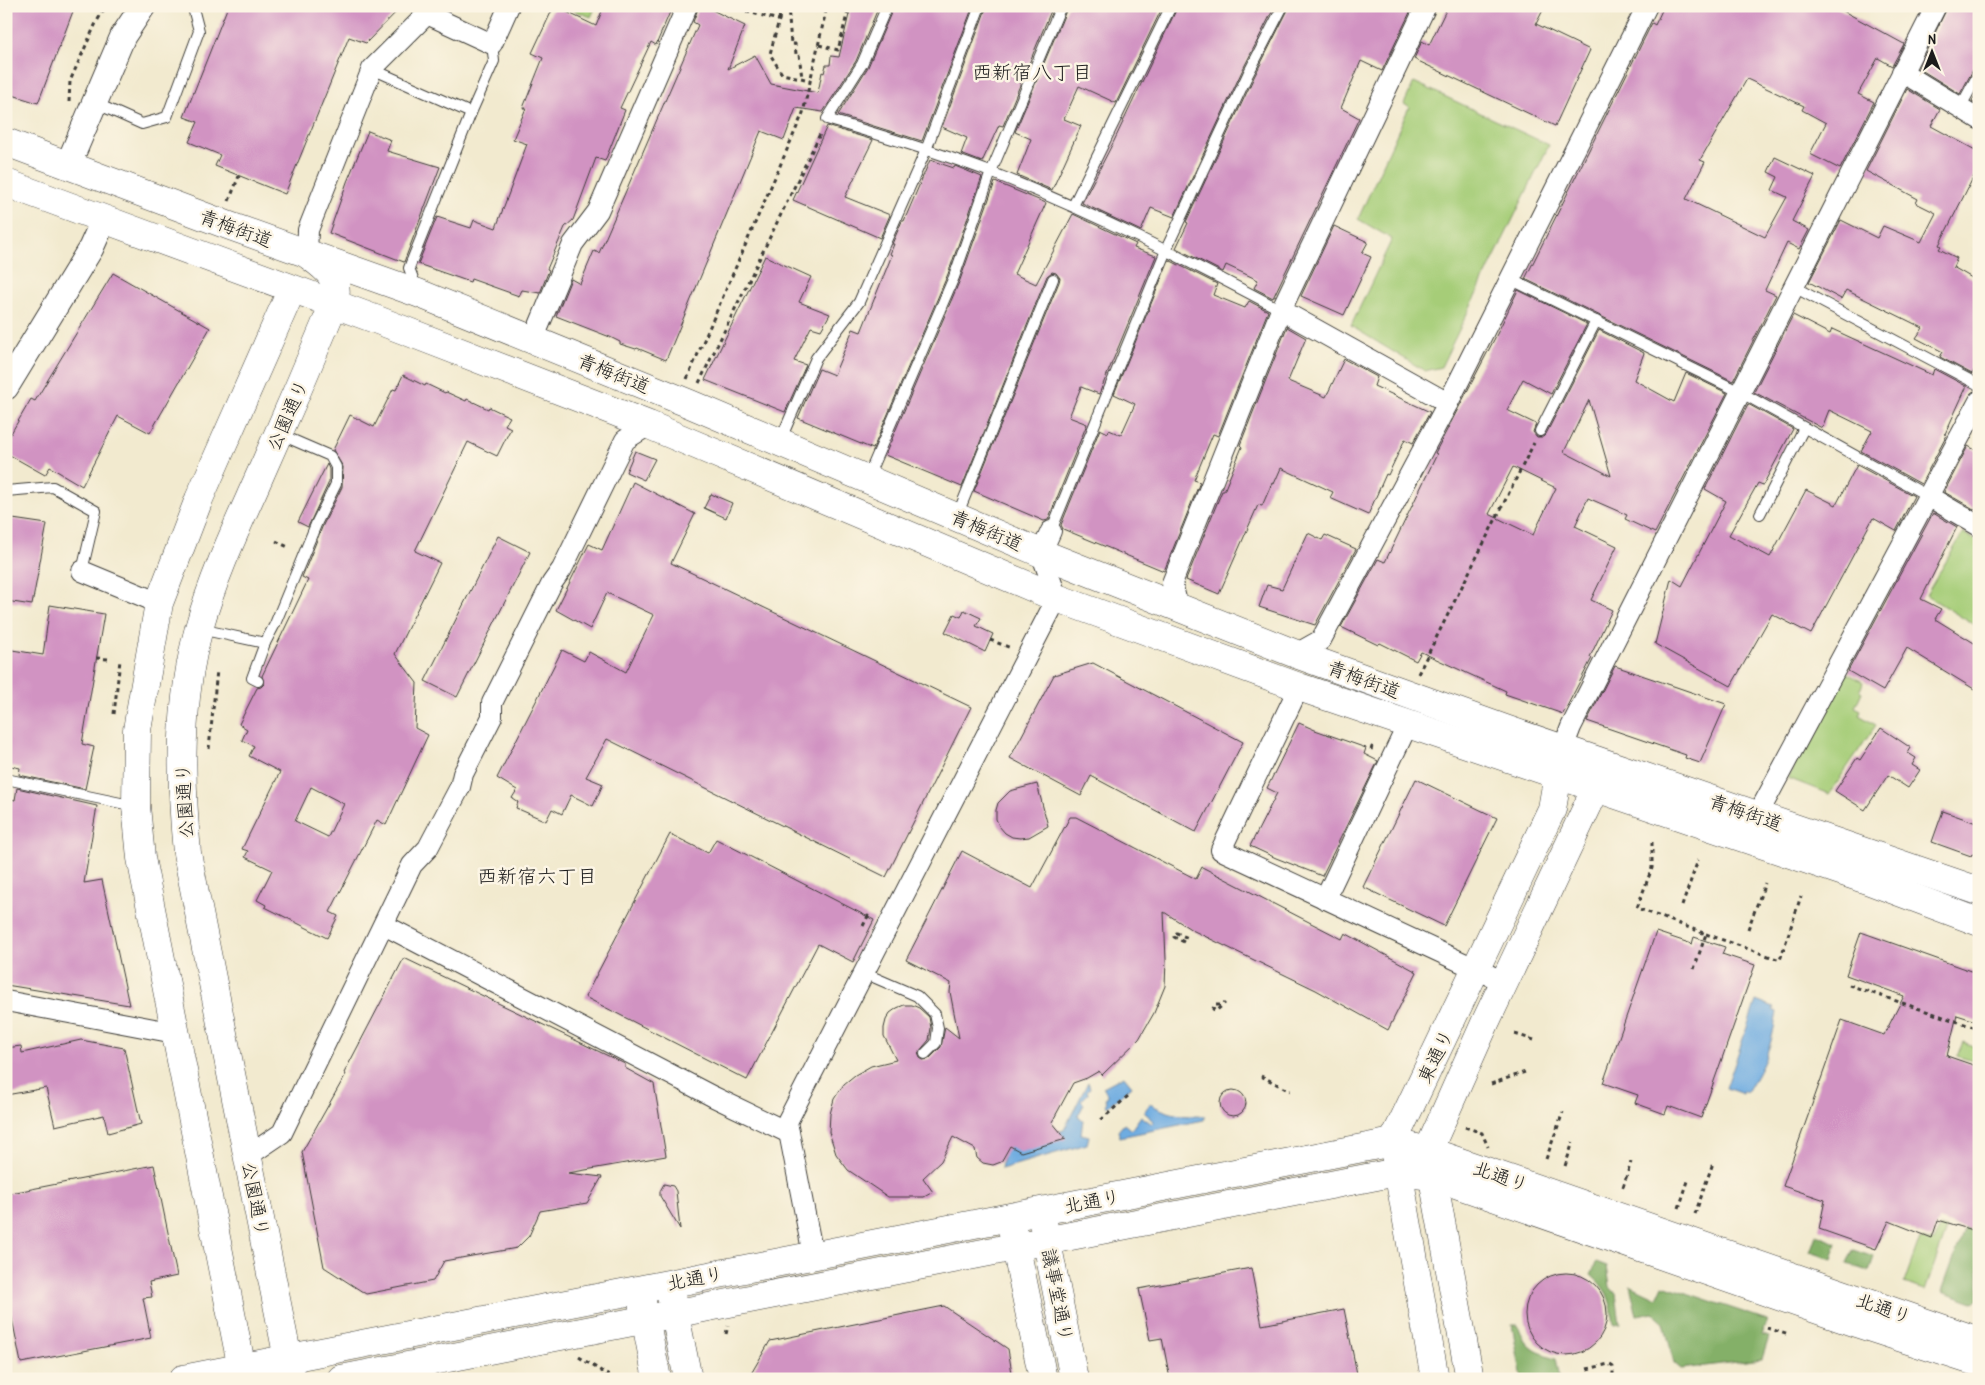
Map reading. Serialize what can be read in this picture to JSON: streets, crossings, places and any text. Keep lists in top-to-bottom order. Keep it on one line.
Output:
{"streets":{"main road":["青梅街道","公園通り","東通り","北通り","議事堂通り"]},"crossings":[["青梅街道","公園通り"],["青梅街道","東通り"],["公園通り","北通り"],["東通り","北通り"],["北通り","議事堂通り"]],"districts":["西新宿八丁目","西新宿六丁目"],"north":"top"}
